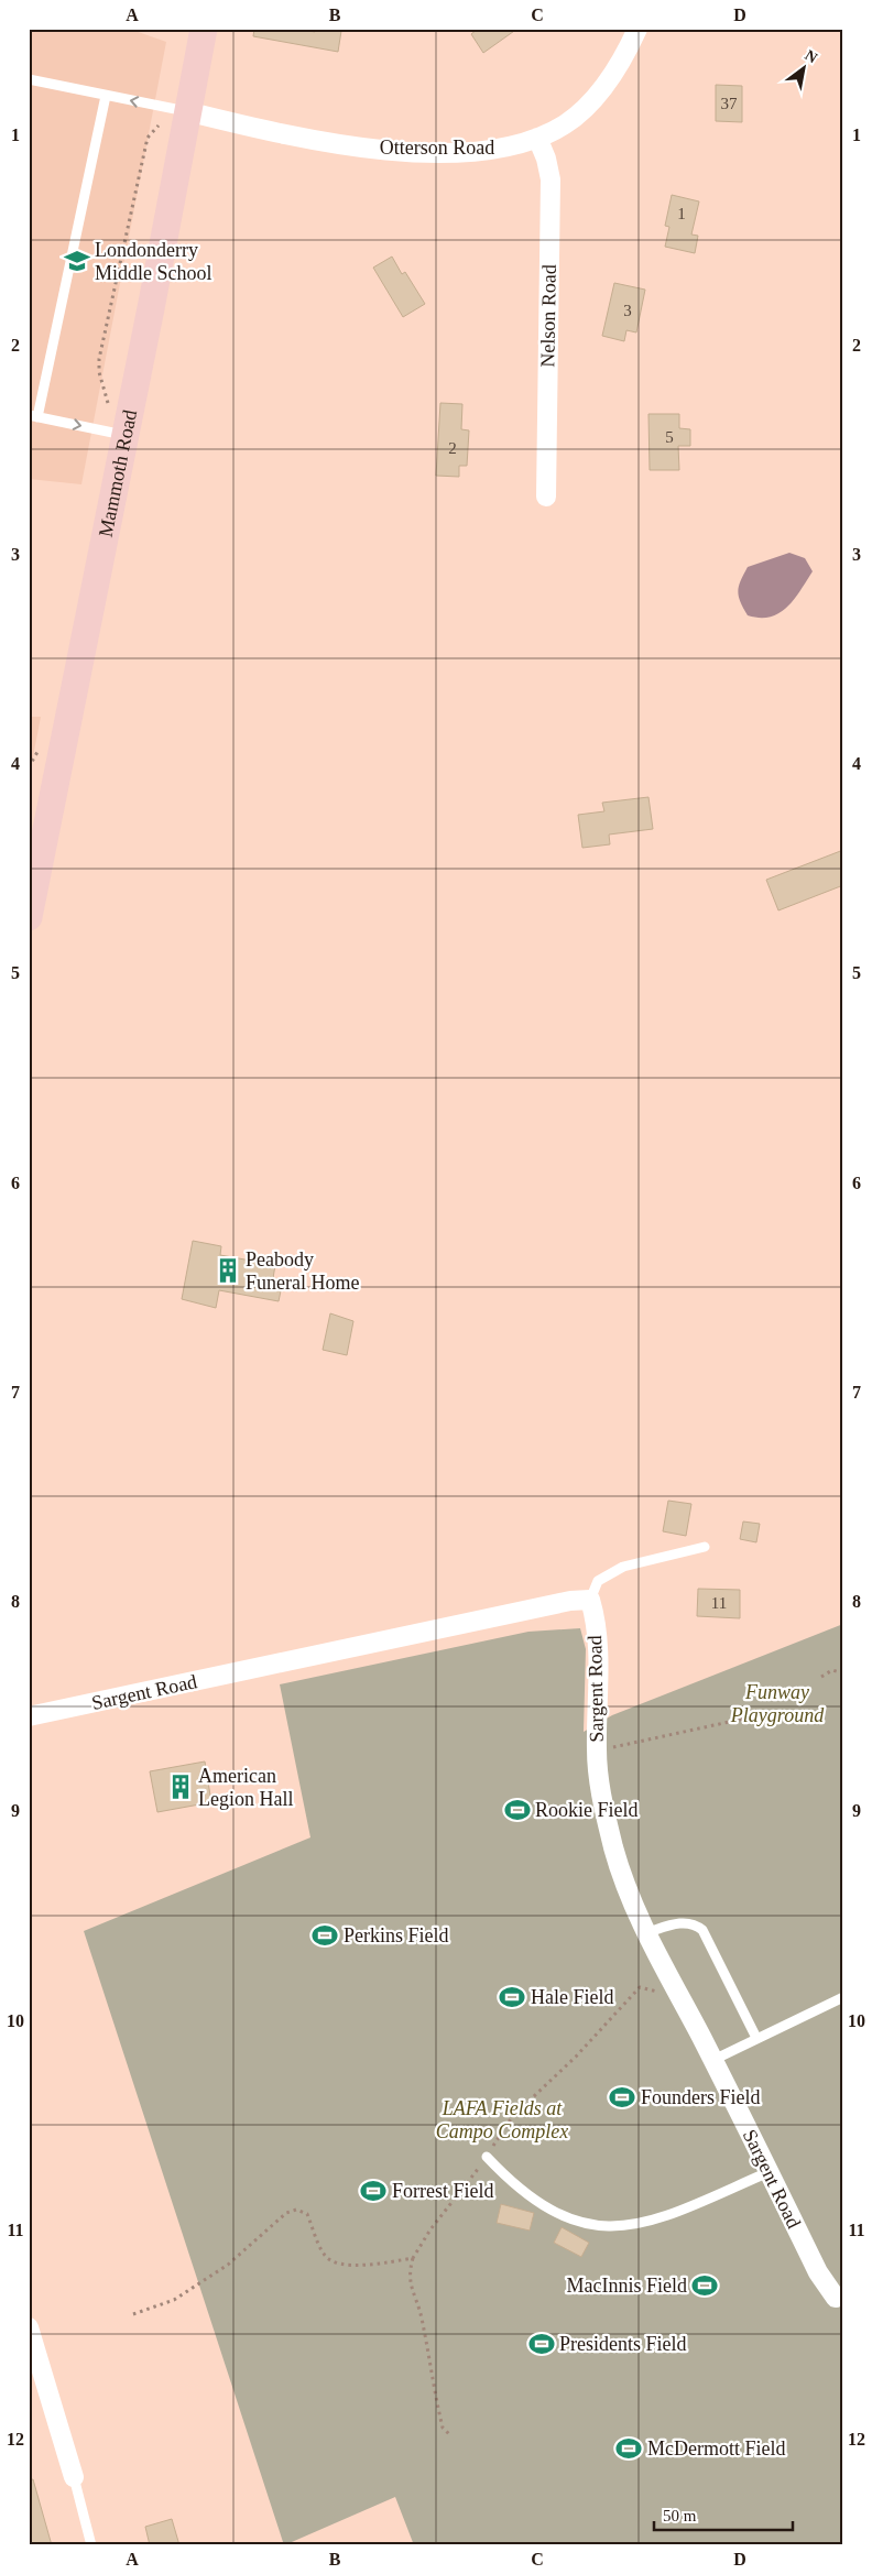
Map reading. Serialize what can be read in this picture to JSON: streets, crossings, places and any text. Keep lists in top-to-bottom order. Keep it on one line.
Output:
{"streets":{"main road":["Mammoth Road"],"street":["Otterson Road","Nelson Road","Sargent Road"]},"crossings":[["Otterson Road","Nelson Road"],["Otterson Road","Mammoth Road"]],"parks":["Funway Playground","LAFA Fields at Campo Complex"],"places":{"school or university":["Londonderry Middle School"],"building":["Peabody Funeral Home","American Legion Hall"],"sports":["Rookie Field","Perkins Field","Hale Field","Founders Field","Forrest Field","MacInnis Field","Presidents Field","McDermott Field"]},"house_numbers":["37","1","3","5","2","11"],"scale_bar":"50 m","north":"top right","grid":{"columns":["A","B","C","D"],"rows":["1","2","3","4","5","6","7","8","9","10","11","12"]}}
